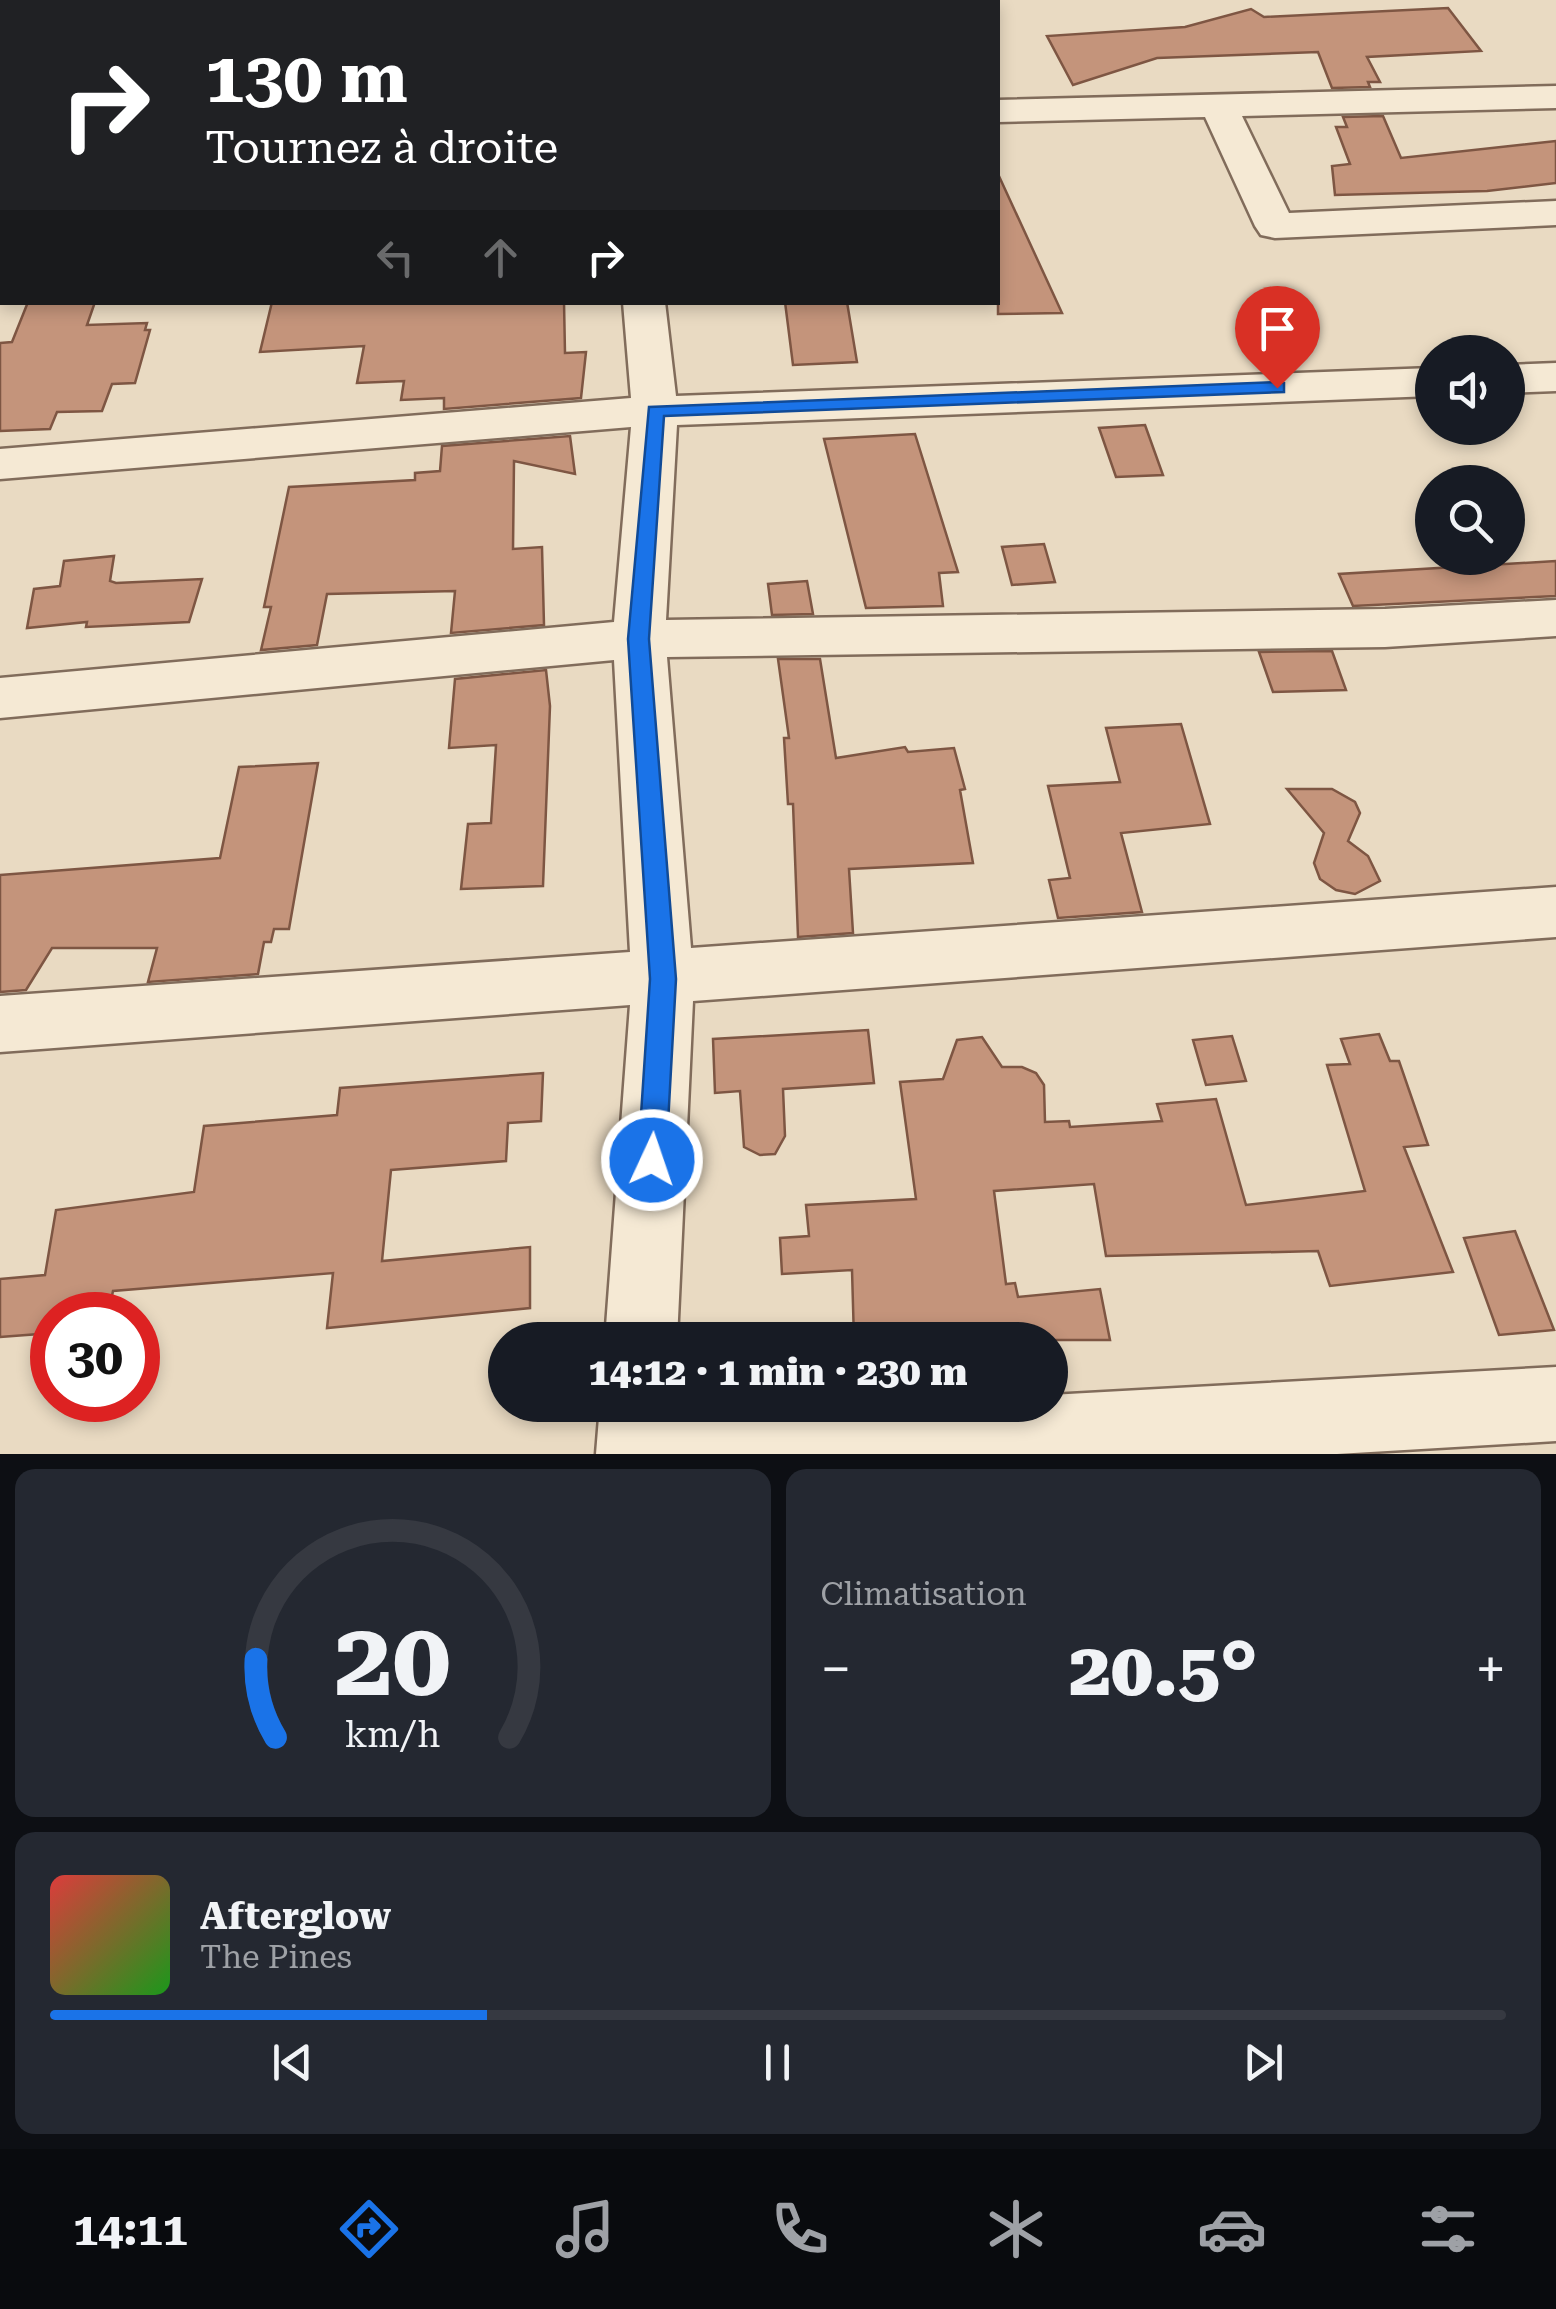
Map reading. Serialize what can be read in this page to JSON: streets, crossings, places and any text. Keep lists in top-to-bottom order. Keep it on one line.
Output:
{"page":{"turn":["130 m","Tournez à droite"],"limit":"30","trip":"14:12 · 1 min · 230 m","tile":"Climatisation","heat":["−","20.5°","+"],"song":["Afterglow","The Pines"],"tabs":"14:11","gauge":["20","km/h"]}}
